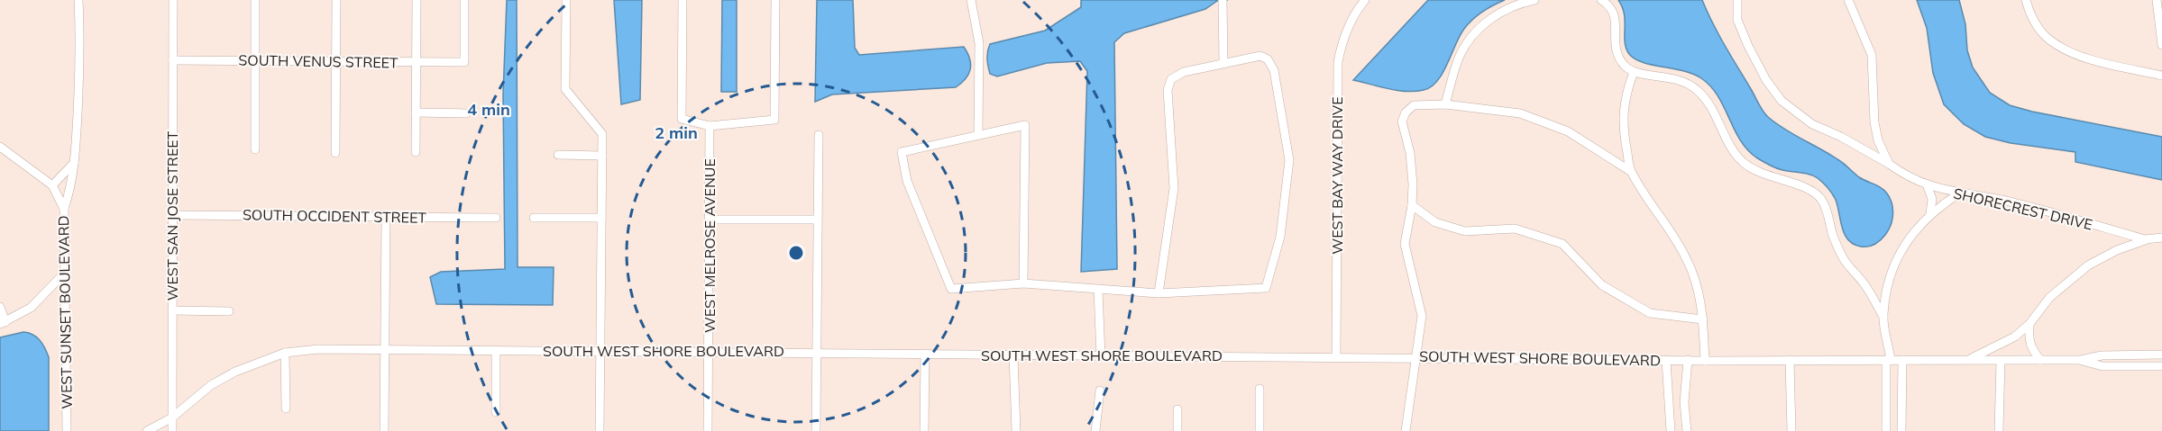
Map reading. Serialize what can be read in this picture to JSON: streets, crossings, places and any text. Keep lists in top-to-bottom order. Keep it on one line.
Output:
{"streets":{"street":["SOUTH VENUS STREET","WEST BAY WAY DRIVE","SHORECREST DRIVE","WEST SAN JOSE STREET","SOUTH OCCIDENT STREET","WEST MELROSE AVENUE","WEST SUNSET BOULEVARD","SOUTH WEST SHORE BOULEVARD"]},"crossings":[["SOUTH VENUS STREET","WEST SAN JOSE STREET"],["WEST BAY WAY DRIVE","SOUTH WEST SHORE BOULEVARD"],["WEST SAN JOSE STREET","SOUTH OCCIDENT STREET"],["WEST SAN JOSE STREET","SOUTH WEST SHORE BOULEVARD"],["WEST MELROSE AVENUE","SOUTH WEST SHORE BOULEVARD"]],"rings":["4 min","2 min"]}
